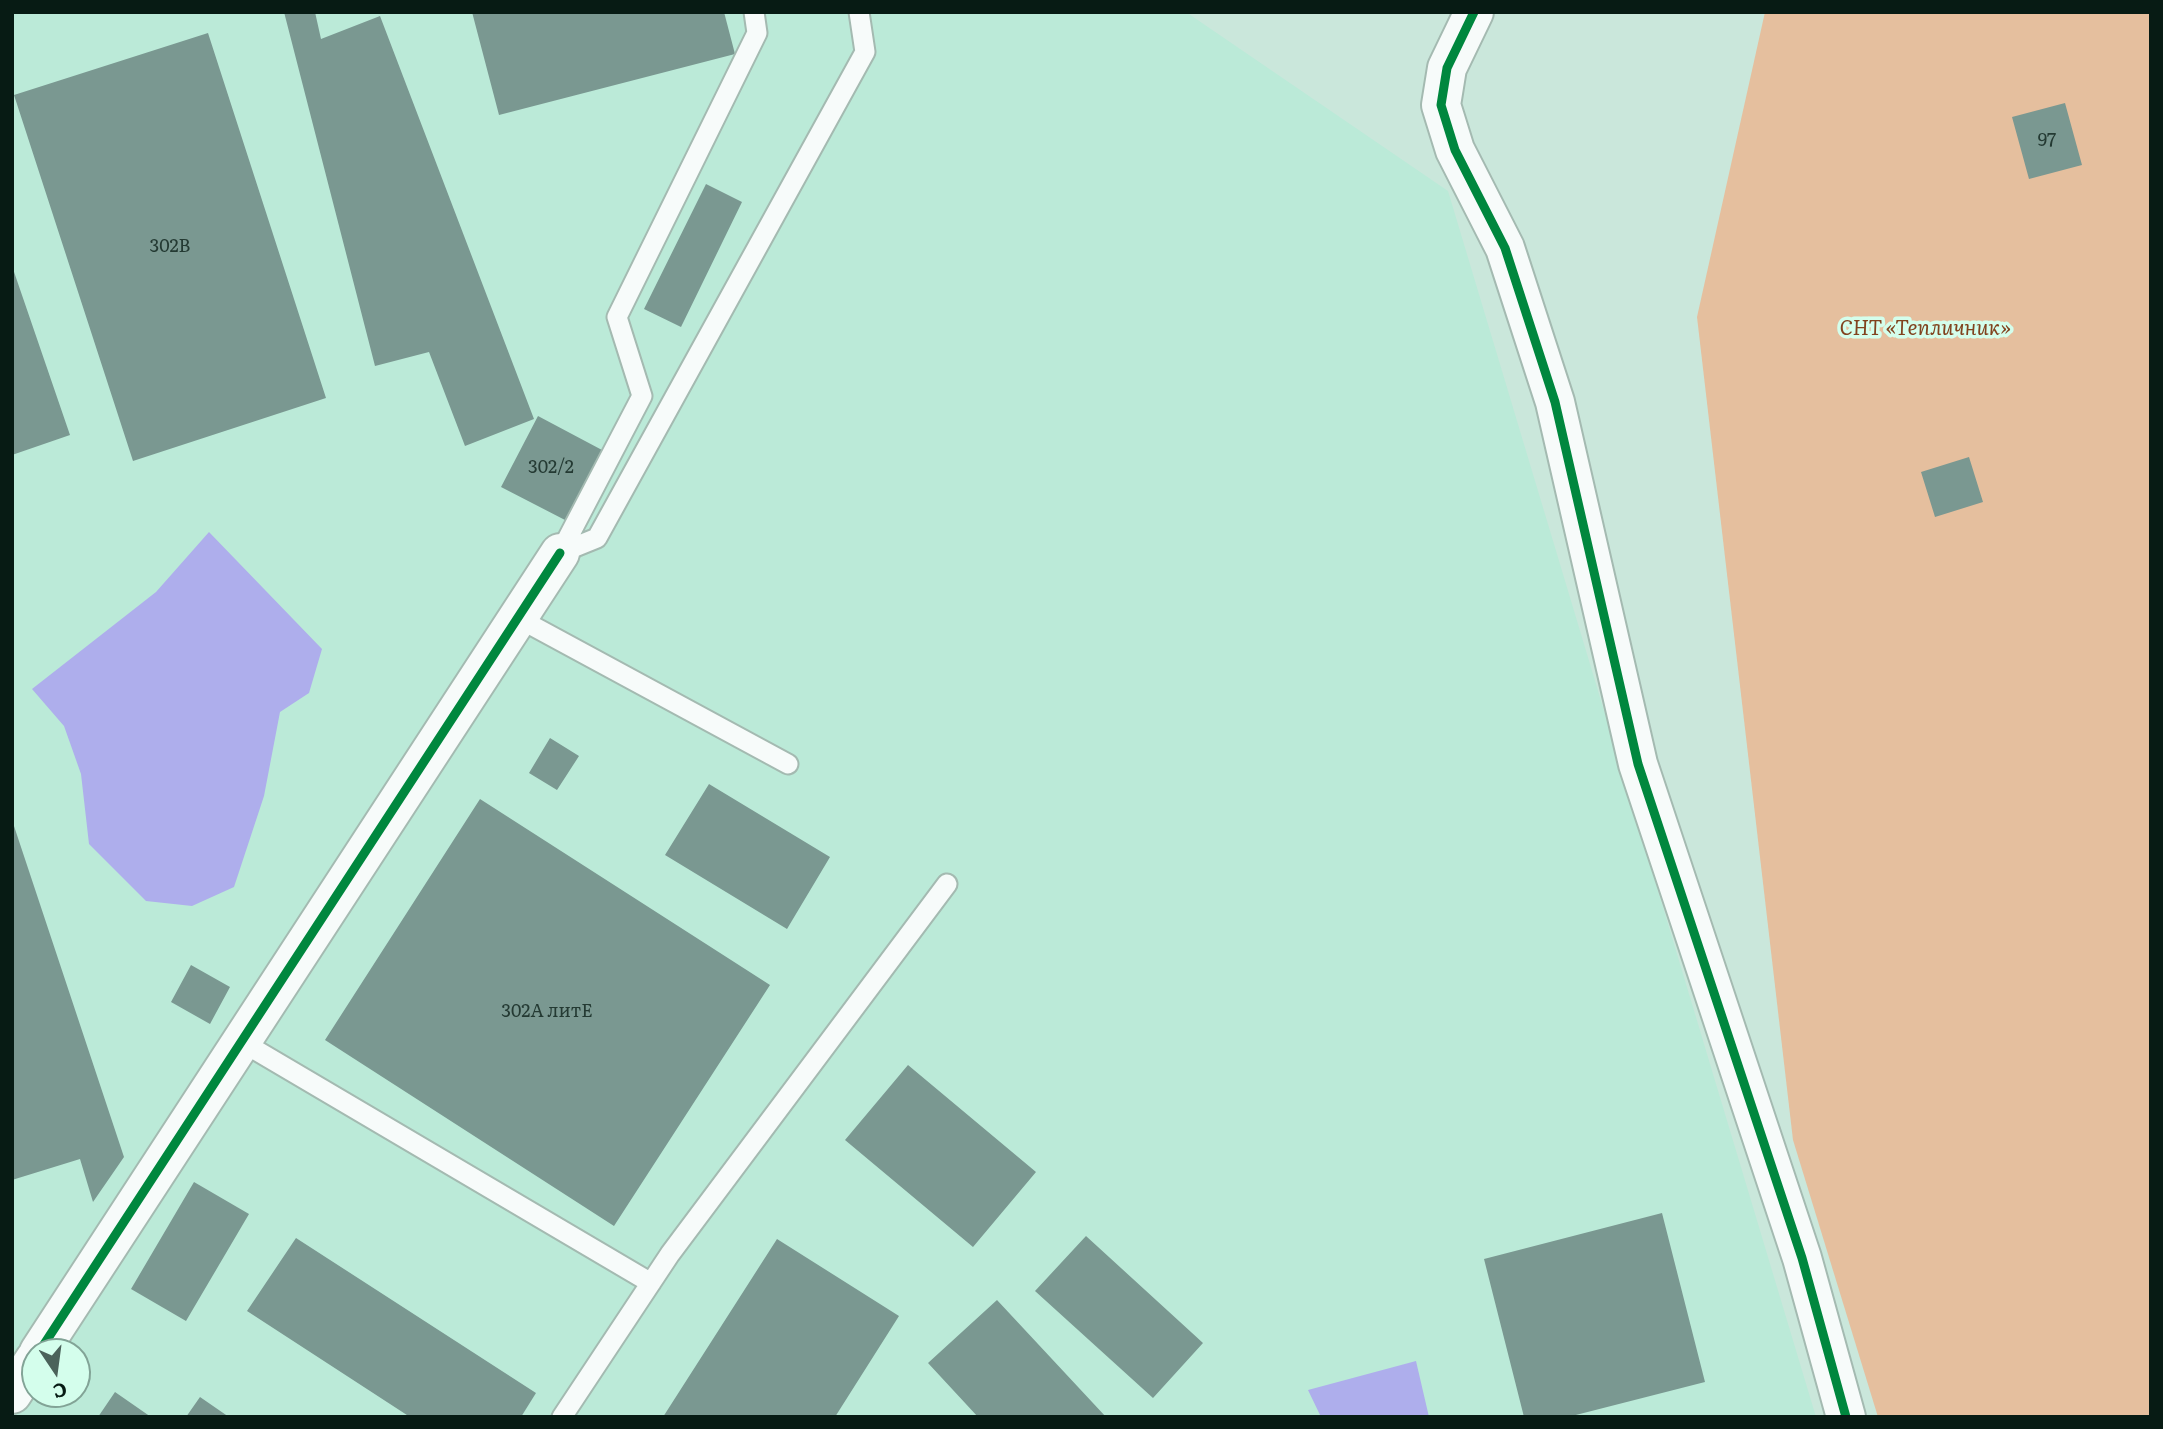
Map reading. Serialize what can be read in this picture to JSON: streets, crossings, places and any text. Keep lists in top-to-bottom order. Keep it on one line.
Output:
{"parks":["СНТ «Тепличник»"],"house_numbers":["97","302В","302/2","302А литЕ"],"north":"bottom"}
